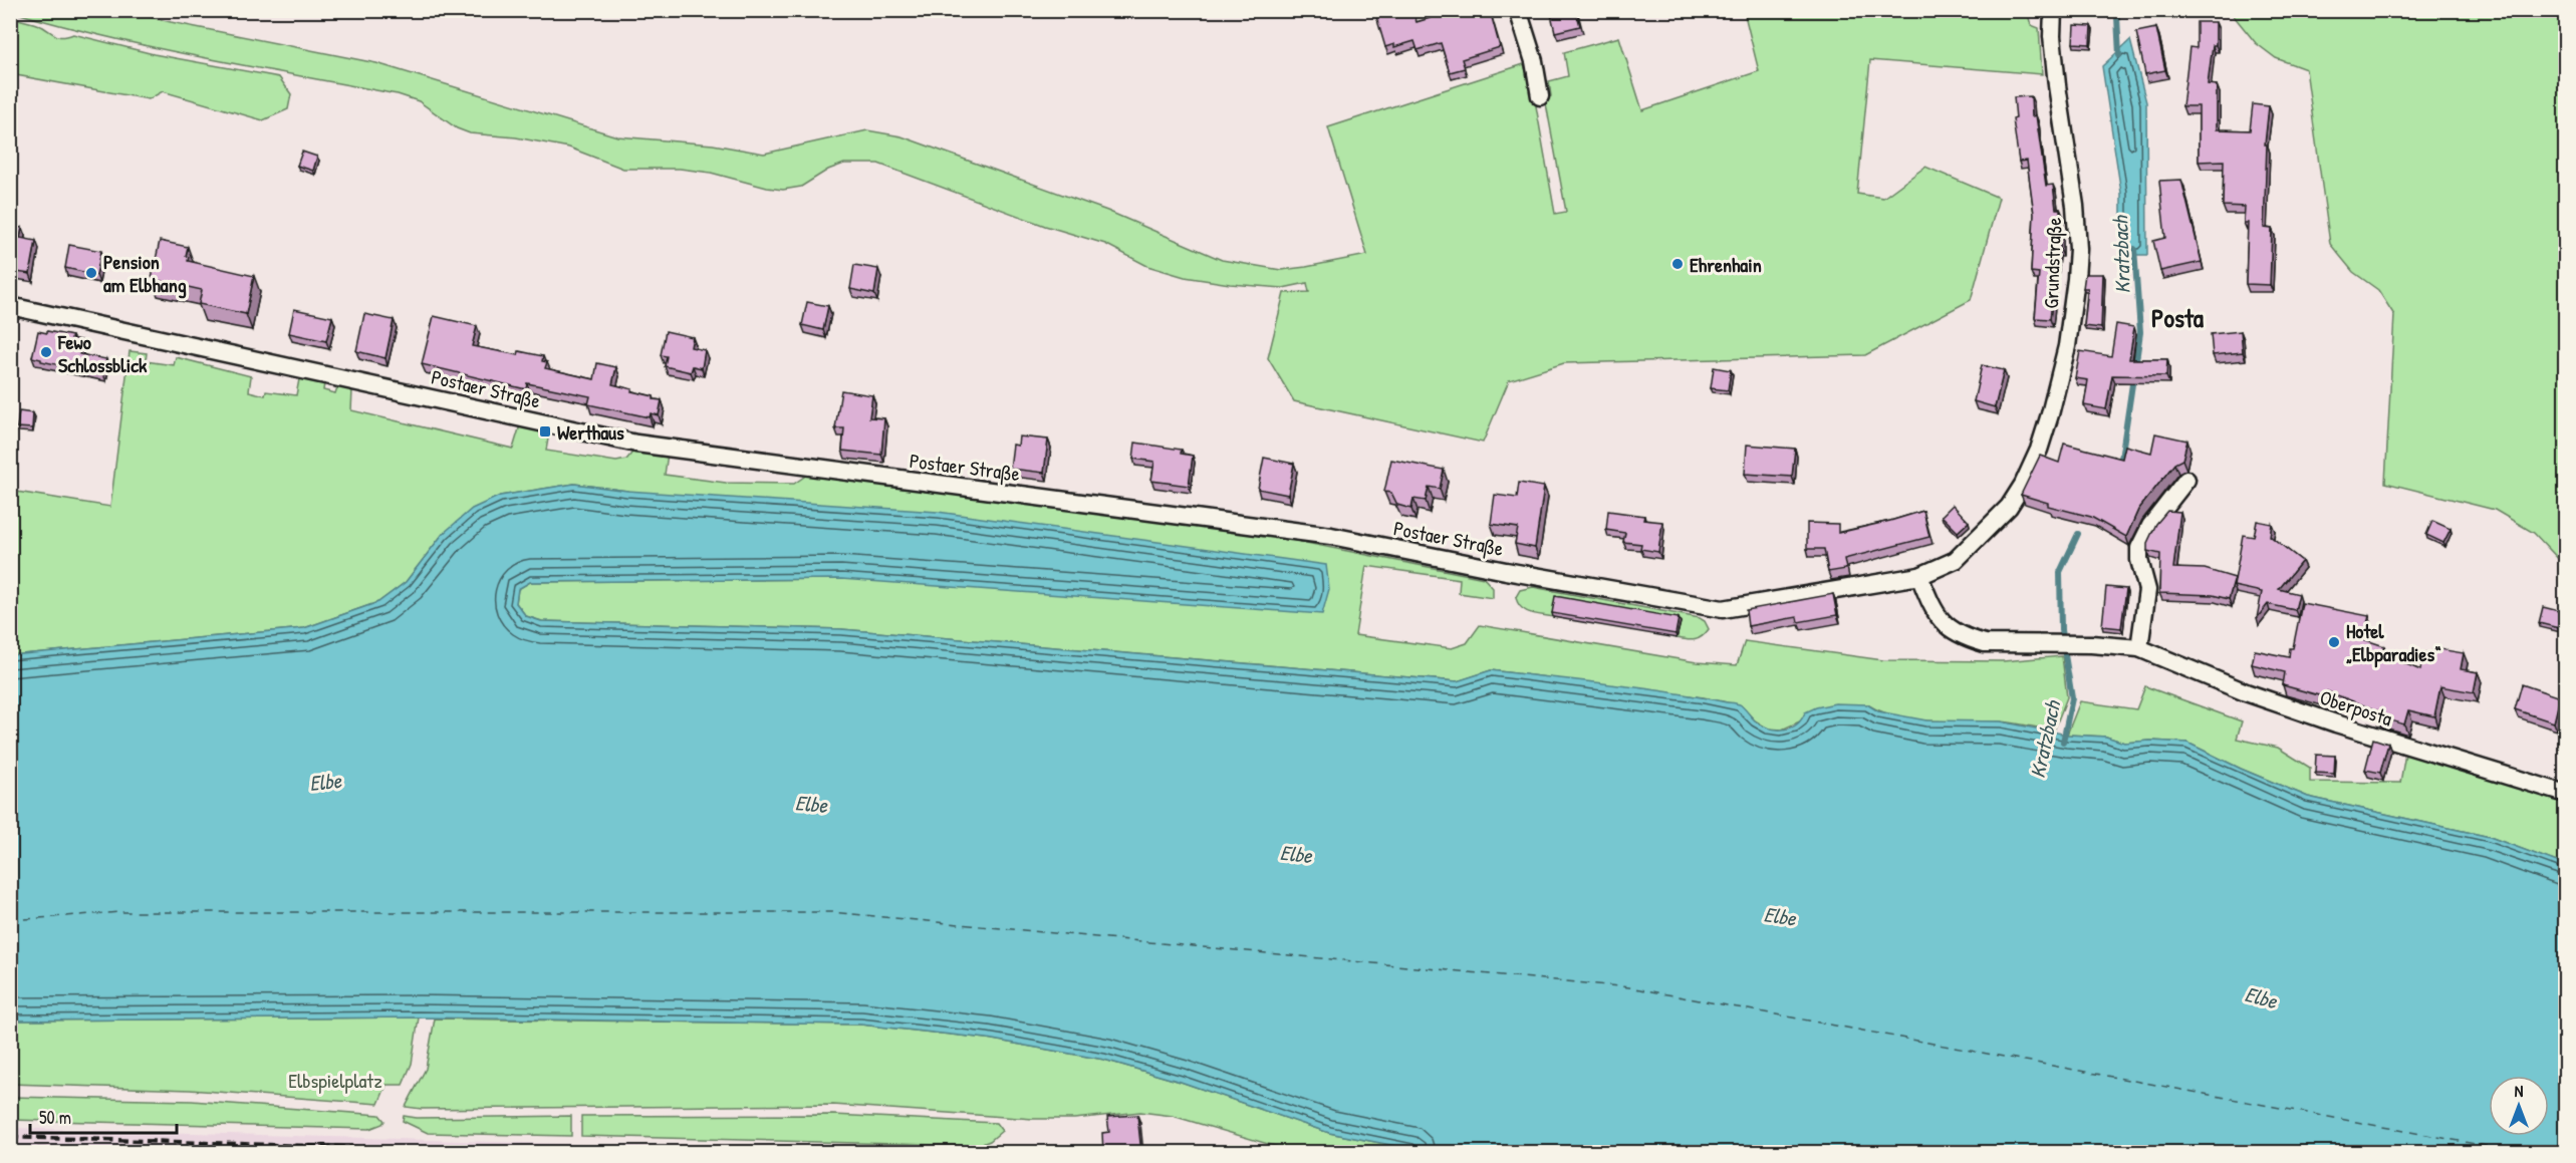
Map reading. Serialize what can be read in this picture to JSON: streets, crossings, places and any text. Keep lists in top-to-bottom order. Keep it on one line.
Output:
{"streets":{"street":["Grundstraße","Postaer Straße","Oberposta"]},"crossings":[["Grundstraße","Postaer Straße"],["Postaer Straße","Oberposta"]],"districts":["Posta"],"water":["Kratzbach","Elbe"],"parks":["Elbspielplatz"],"places":{"other":["Ehrenhain","Pension am Elbhang","Fewo Schlossblick","Hotel „Elbparadies“"],"transit":["Werthaus"]},"scale_bar":"50 m","north":"top"}
